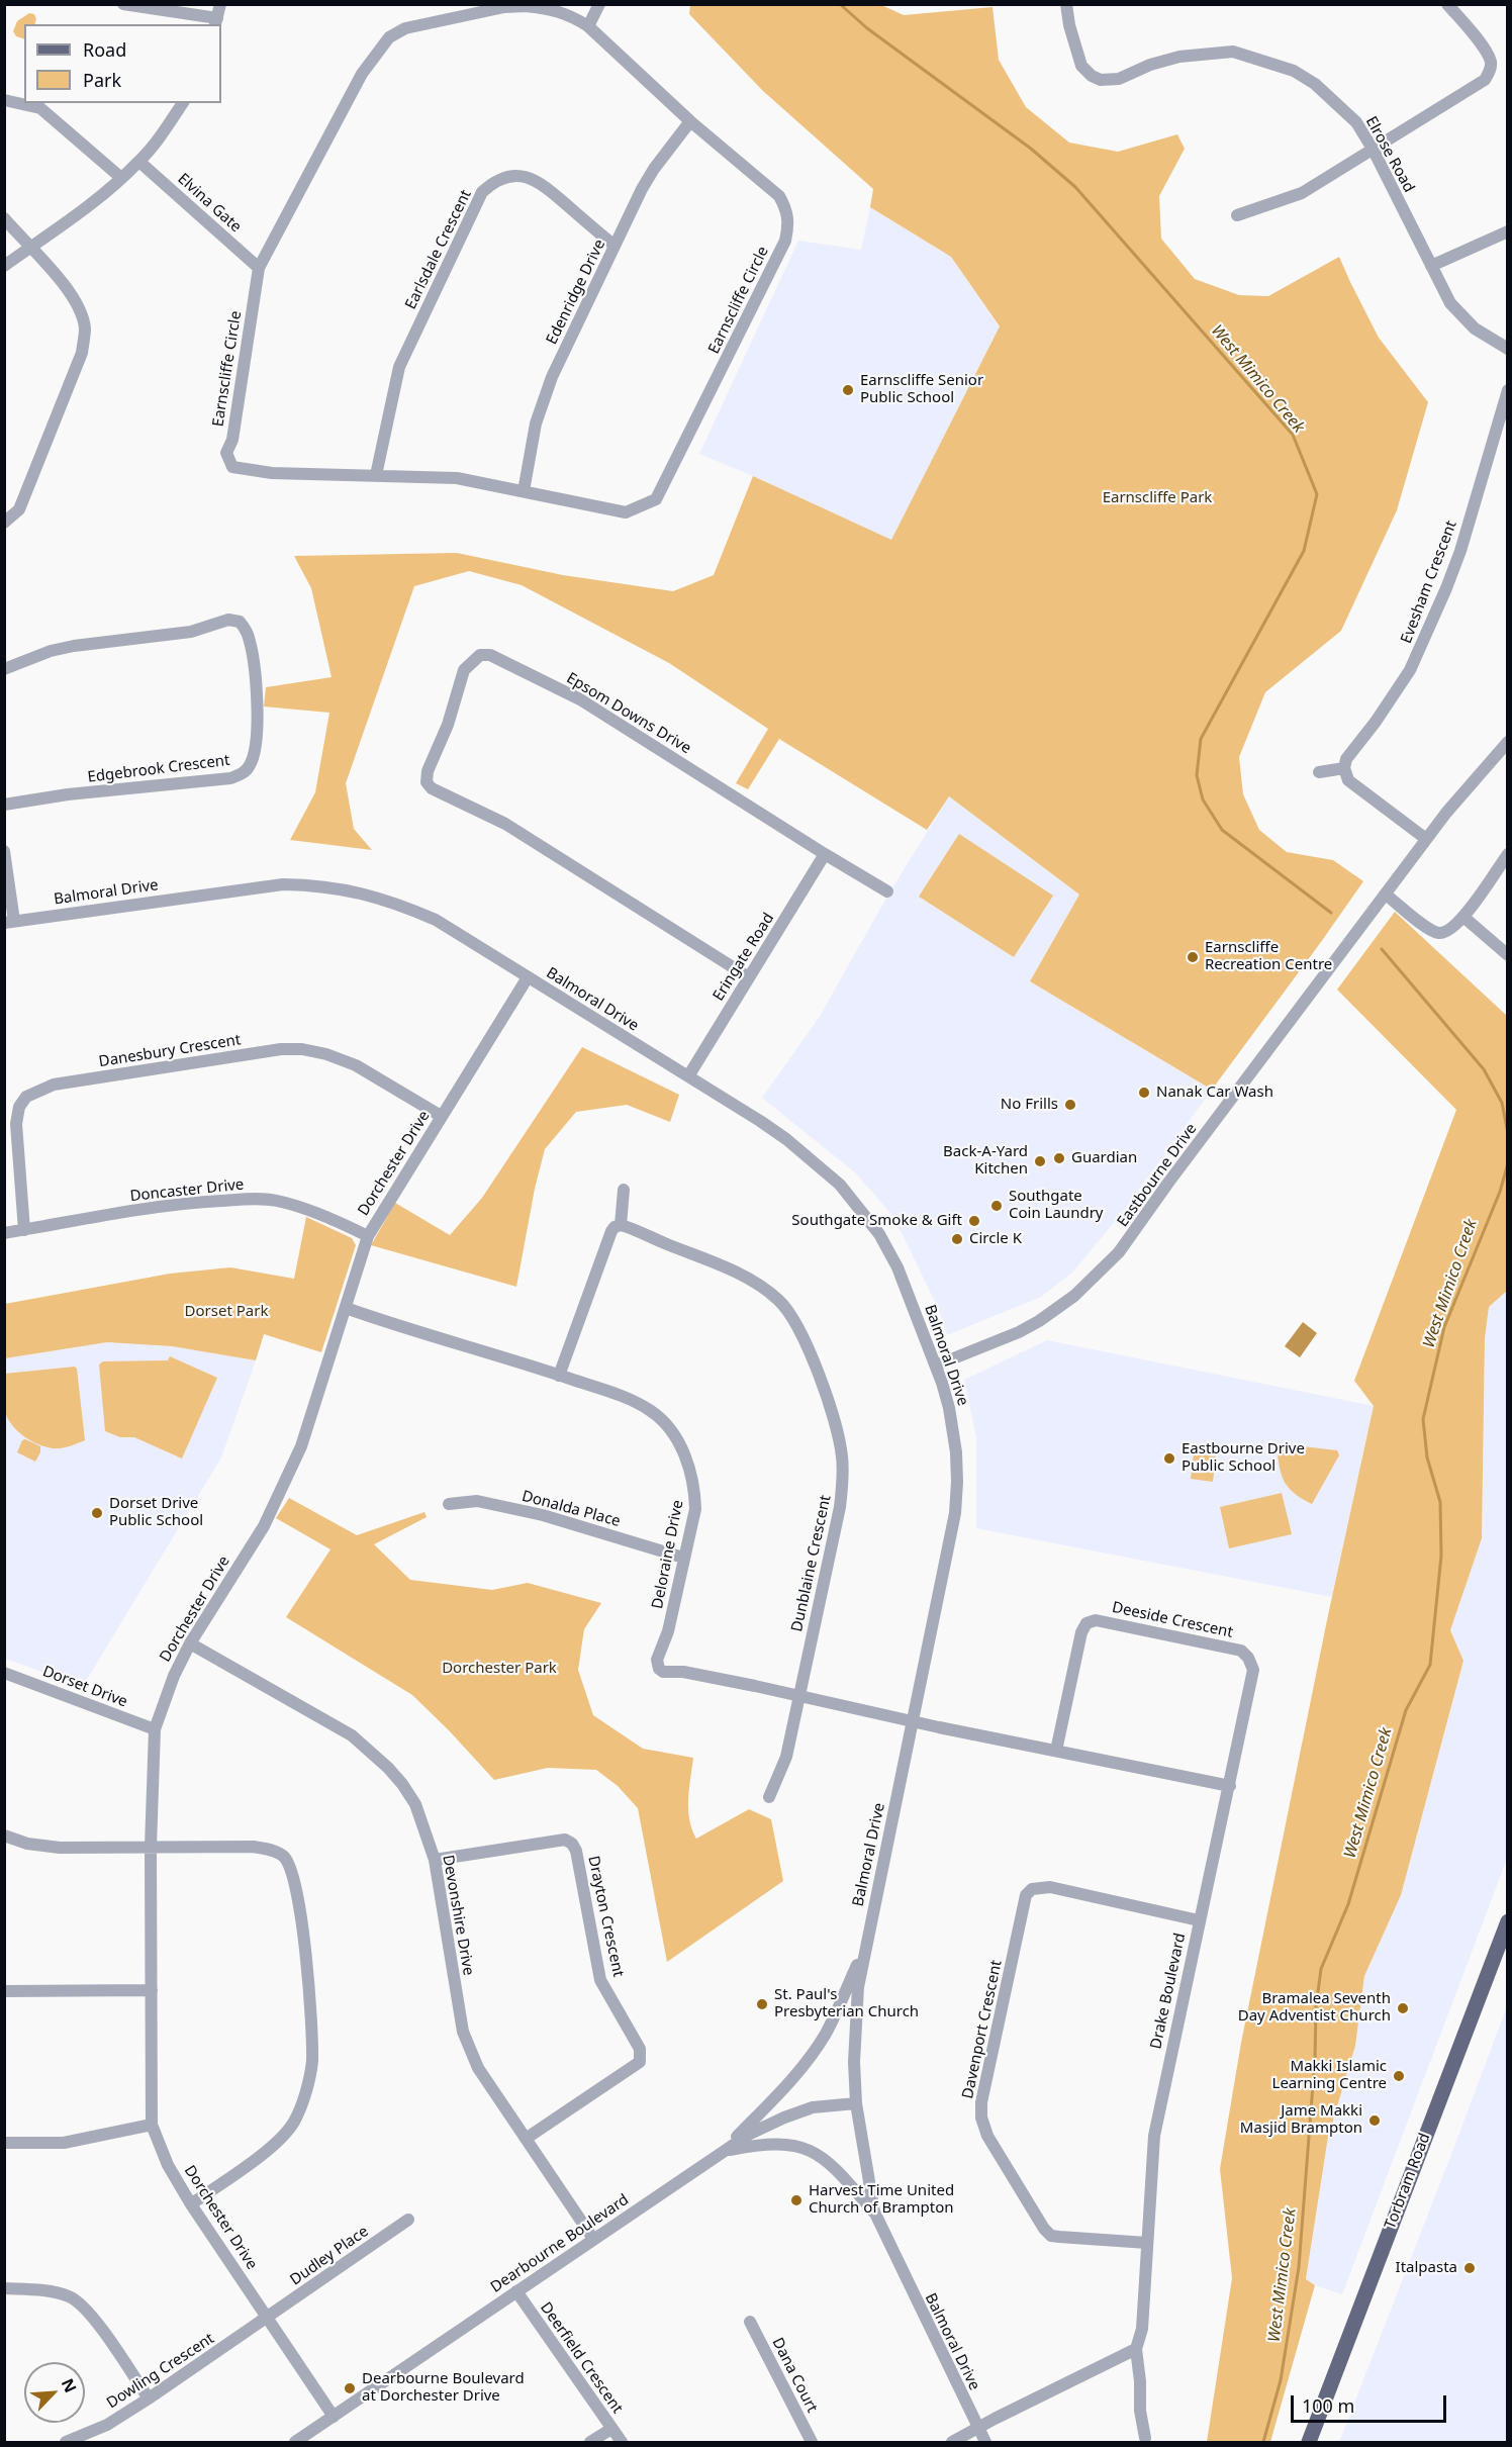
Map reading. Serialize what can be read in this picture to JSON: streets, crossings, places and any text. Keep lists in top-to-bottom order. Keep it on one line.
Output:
{"streets":{"main road":["Torbram Road"],"street":["Elrose Road","Elvina Gate","Earlsdale Crescent","Edenridge Drive","Earnscliffe Circle","Evesham Crescent","Epsom Downs Drive","Edgebrook Crescent","Balmoral Drive","Eringate Road","Danesbury Crescent","Dorchester Drive","Eastbourne Drive","Doncaster Drive","Donalda Place","Deloraine Drive","Dunblaine Crescent","Deeside Crescent","Dorset Drive","Devonshire Drive","Drayton Crescent","Drake Boulevard","Davenport Crescent","Dearbourne Boulevard","Dudley Place","Deerfield Crescent","Dowling Crescent","Dana Court"]},"crossings":[["Elvina Gate","Earnscliffe Circle"],["Earlsdale Crescent","Edenridge Drive"],["Earlsdale Crescent","Earnscliffe Circle"],["Edenridge Drive","Earnscliffe Circle"],["Epsom Downs Drive","Eringate Road"],["Balmoral Drive","Eringate Road"],["Balmoral Drive","Dorchester Drive"],["Balmoral Drive","Eastbourne Drive"],["Balmoral Drive","Deloraine Drive"],["Balmoral Drive","Dearbourne Boulevard"],["Danesbury Crescent","Dorchester Drive"],["Danesbury Crescent","Doncaster Drive"],["Dorchester Drive","Doncaster Drive"],["Dorchester Drive","Deloraine Drive"],["Dorchester Drive","Dorset Drive"],["Dorchester Drive","Devonshire Drive"],["Dorchester Drive","Dearbourne Boulevard"],["Dorchester Drive","Dudley Place"],["Dorchester Drive","Dowling Crescent"],["Donalda Place","Deloraine Drive"],["Deloraine Drive","Dunblaine Crescent"],["Deeside Crescent","Drake Boulevard"],["Devonshire Drive","Drayton Crescent"],["Devonshire Drive","Dearbourne Boulevard"],["Drake Boulevard","Davenport Crescent"],["Dearbourne Boulevard","Deerfield Crescent"],["Dudley Place","Dowling Crescent"]],"water":["West Mimico Creek"],"parks":["Earnscliffe Park","Dorset Park","Dorchester Park"],"places":["Earnscliffe Senior Public School","Earnscliffe Recreation Centre","Nanak Car Wash","No Frills","Guardian","Back-A-Yard Kitchen","Southgate Coin Laundry","Southgate Smoke & Gift","Circle K","Eastbourne Drive Public School","Dorset Drive Public School","St. Paul's Presbyterian Church","Bramalea Seventh Day Adventist Church","Makki Islamic Learning Centre","Jame Makki Masjid Brampton","Harvest Time United Church of Brampton","Italpasta","Dearbourne Boulevard at Dorchester Drive"],"legend":["Road","Park"],"scale_bar":"100 m","north":"top right"}
